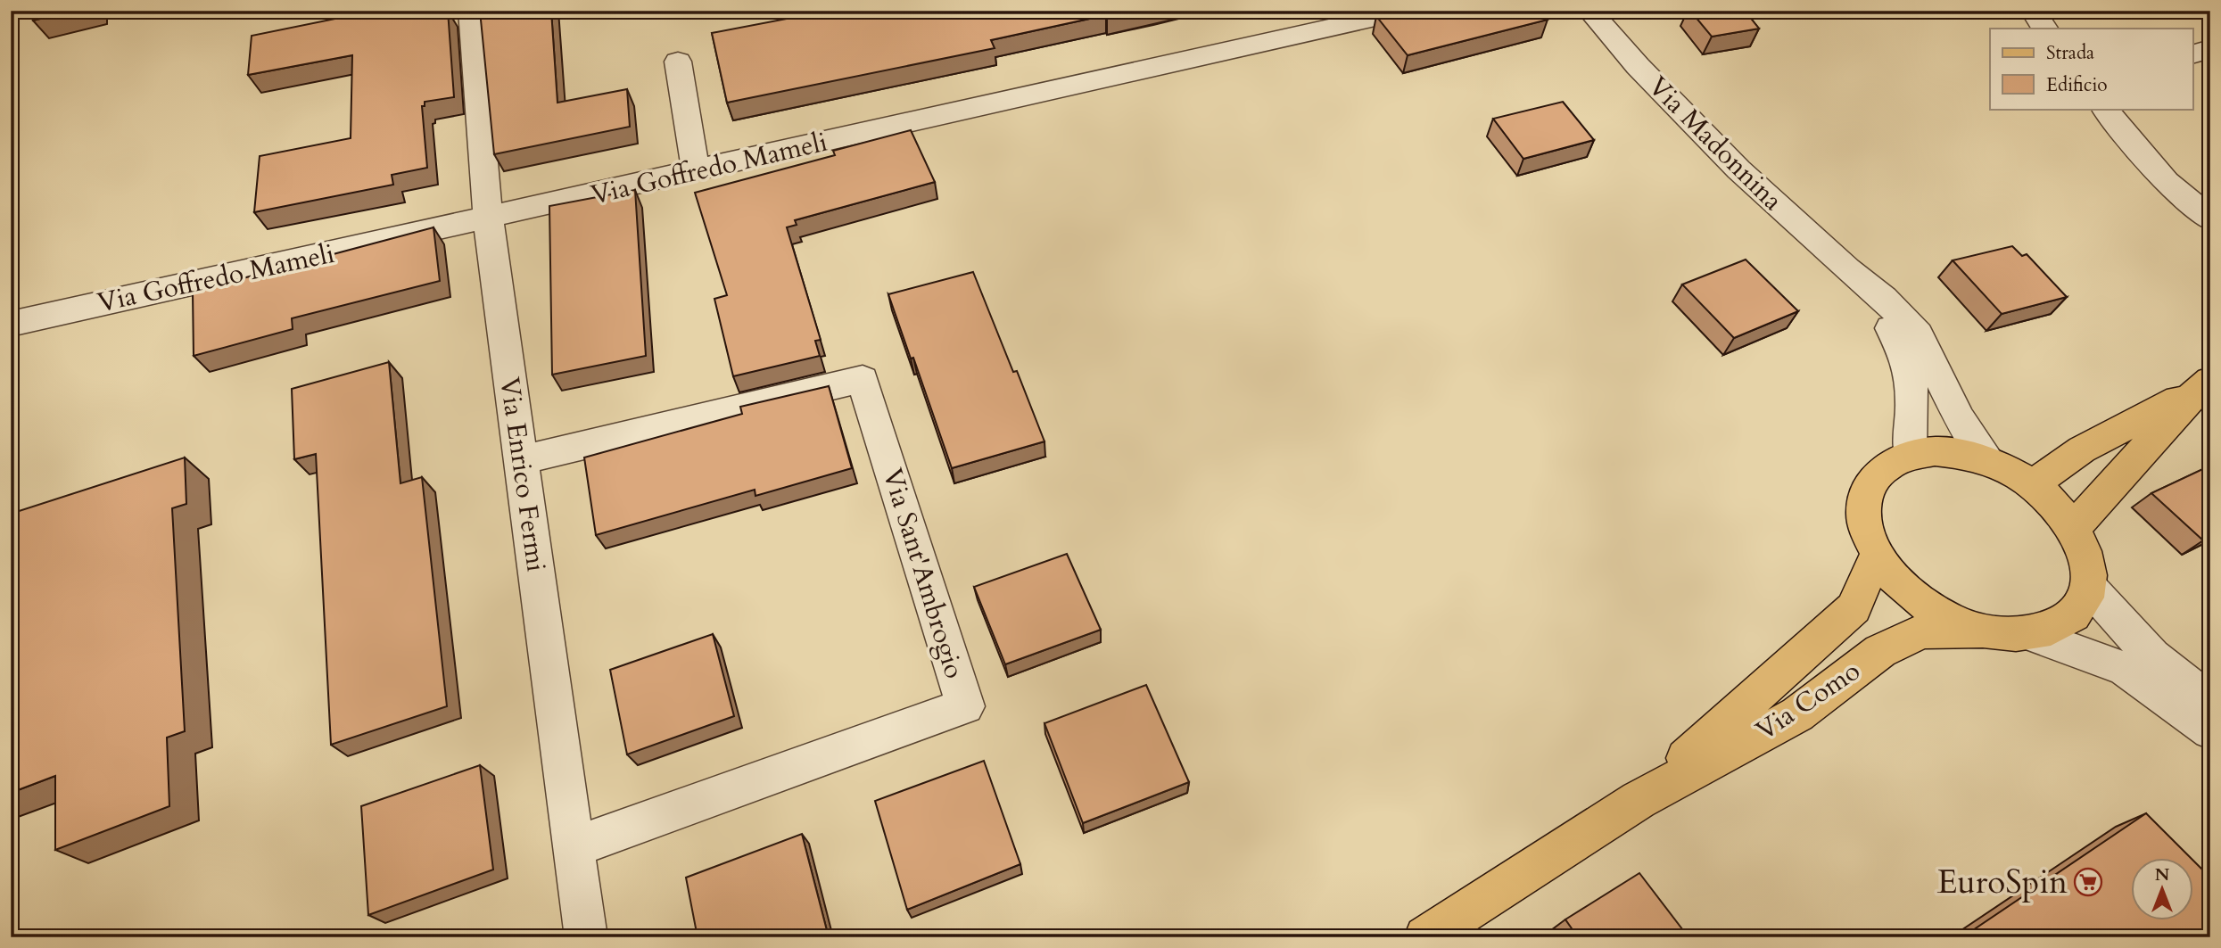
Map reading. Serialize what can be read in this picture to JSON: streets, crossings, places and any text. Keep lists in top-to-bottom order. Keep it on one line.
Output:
{"streets":{"main road":["Via Como"],"street":["Via Madonnina","Via Goffredo Mameli","Via Enrico Fermi","Via Sant'Ambrogio"]},"crossings":[["Via Madonnina","Via Como"],["Via Goffredo Mameli","Via Enrico Fermi"],["Via Enrico Fermi","Via Sant'Ambrogio"]],"places":{"supermarket":["EuroSpin"]},"legend":["Strada","Edificio"],"north":"top"}
